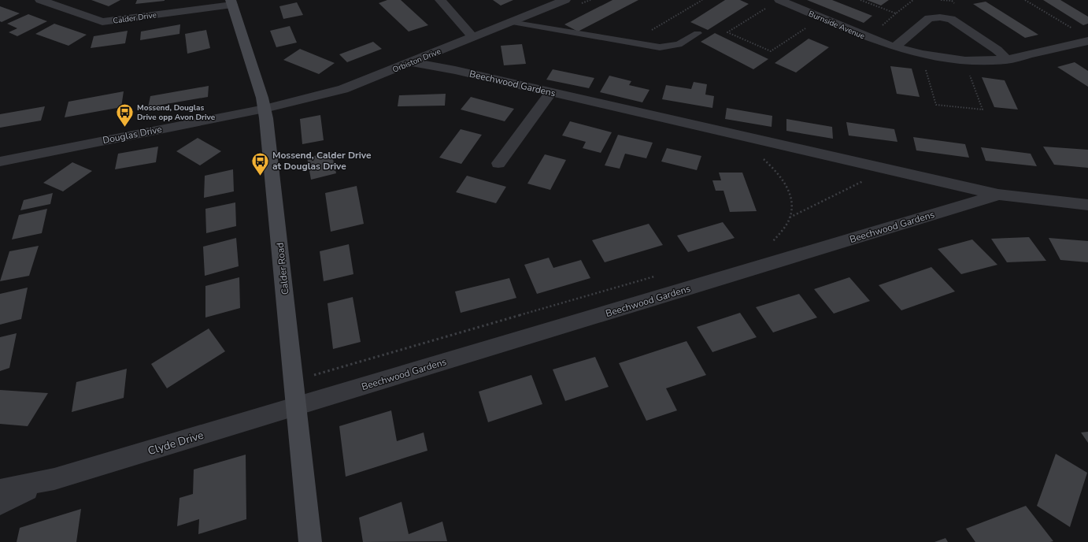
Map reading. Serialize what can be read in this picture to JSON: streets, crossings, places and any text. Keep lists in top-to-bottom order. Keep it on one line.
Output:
{"streets":{"street":["Calder Drive","Burnside Avenue","Orbiston Drive","Beechwood Gardens","Douglas Drive","Calder Road","Clyde Drive"]},"crossings":[["Calder Drive","Calder Road"],["Orbiston Drive","Beechwood Gardens"],["Orbiston Drive","Douglas Drive"],["Orbiston Drive","Calder Road"],["Beechwood Gardens","Calder Road"],["Beechwood Gardens","Clyde Drive"],["Douglas Drive","Calder Road"],["Calder Road","Clyde Drive"]],"places":{"bus stop":["Mossend, Douglas Drive opp Avon Drive","Mossend, Calder Drive at Douglas Drive"]}}
